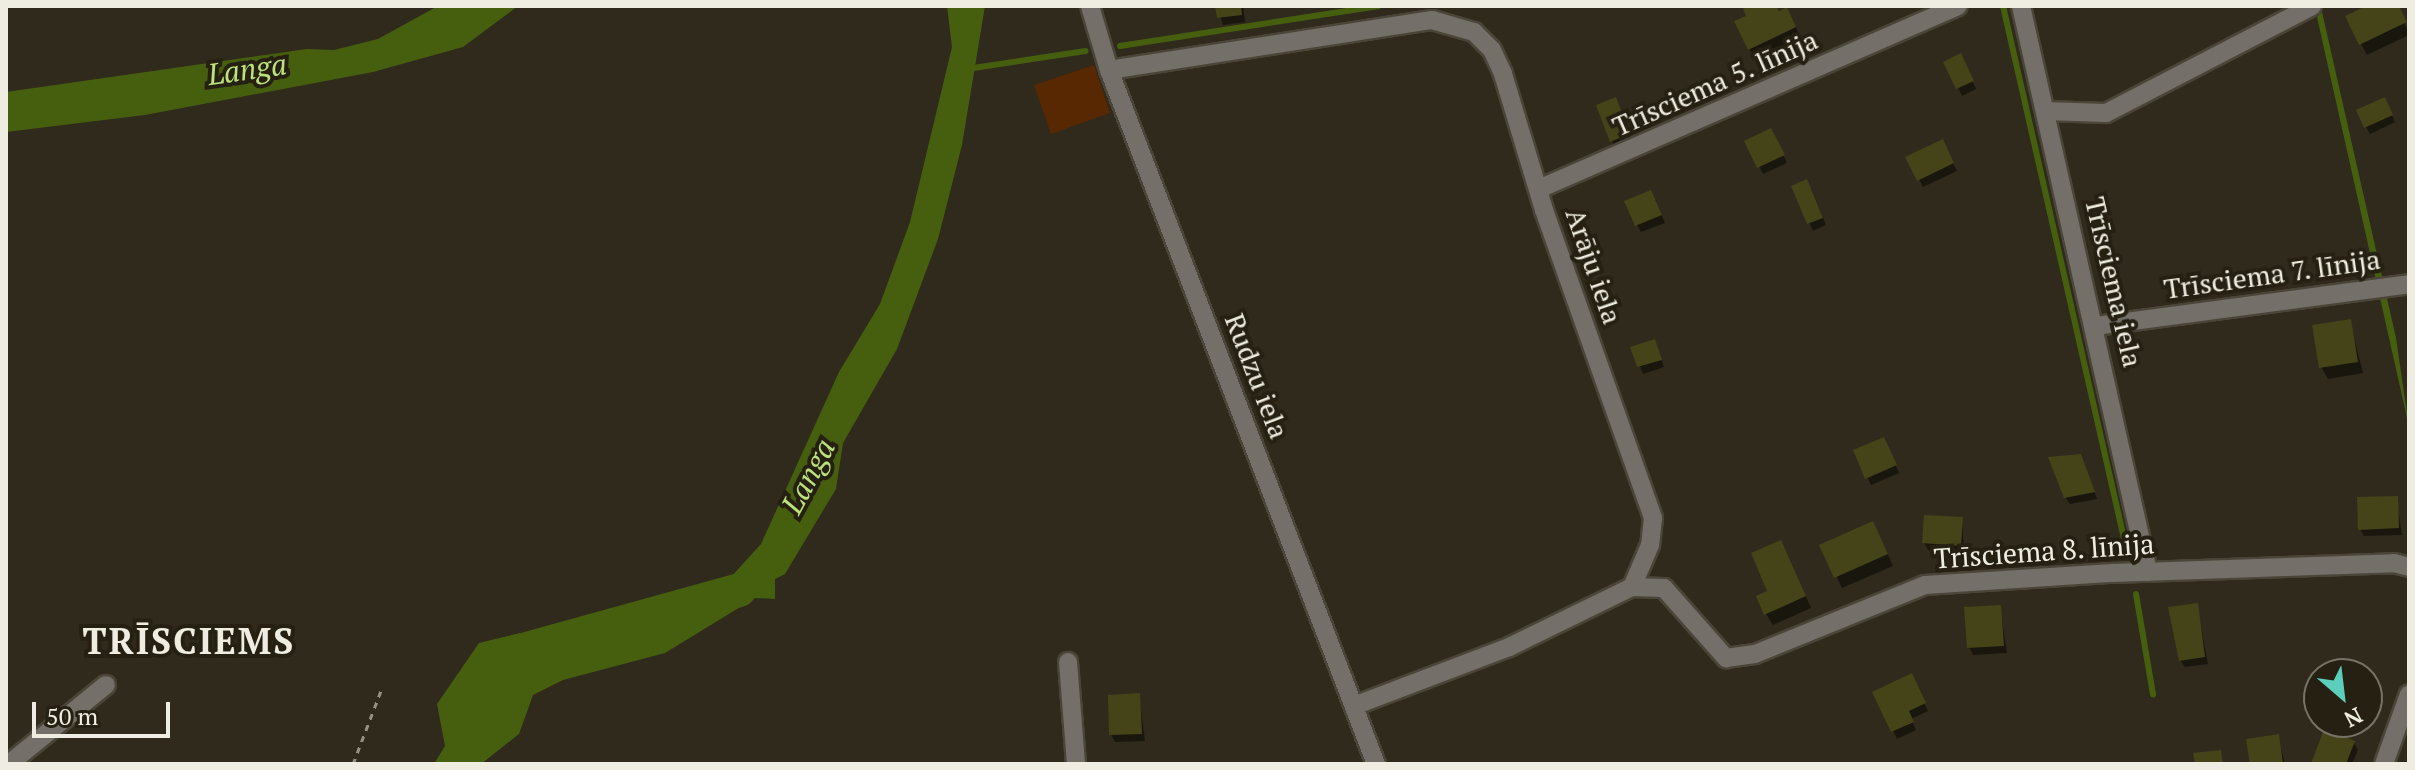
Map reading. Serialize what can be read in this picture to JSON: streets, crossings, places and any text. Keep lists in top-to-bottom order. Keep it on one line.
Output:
{"streets":{"street":["Trīsciema 5. līnija","Arāju iela","Trīsciema 7. līnija","Trīsciema iela","Rudzu iela","Trīsciema 8. līnija"]},"crossings":[["Trīsciema 5. līnija","Arāju iela"],["Arāju iela","Rudzu iela"],["Arāju iela","Trīsciema 8. līnija"],["Trīsciema 7. līnija","Trīsciema iela"],["Trīsciema iela","Trīsciema 8. līnija"]],"districts":["TRĪSCIEMS"],"water":["Langa"],"scale_bar":"50 m","north":"bottom right"}
